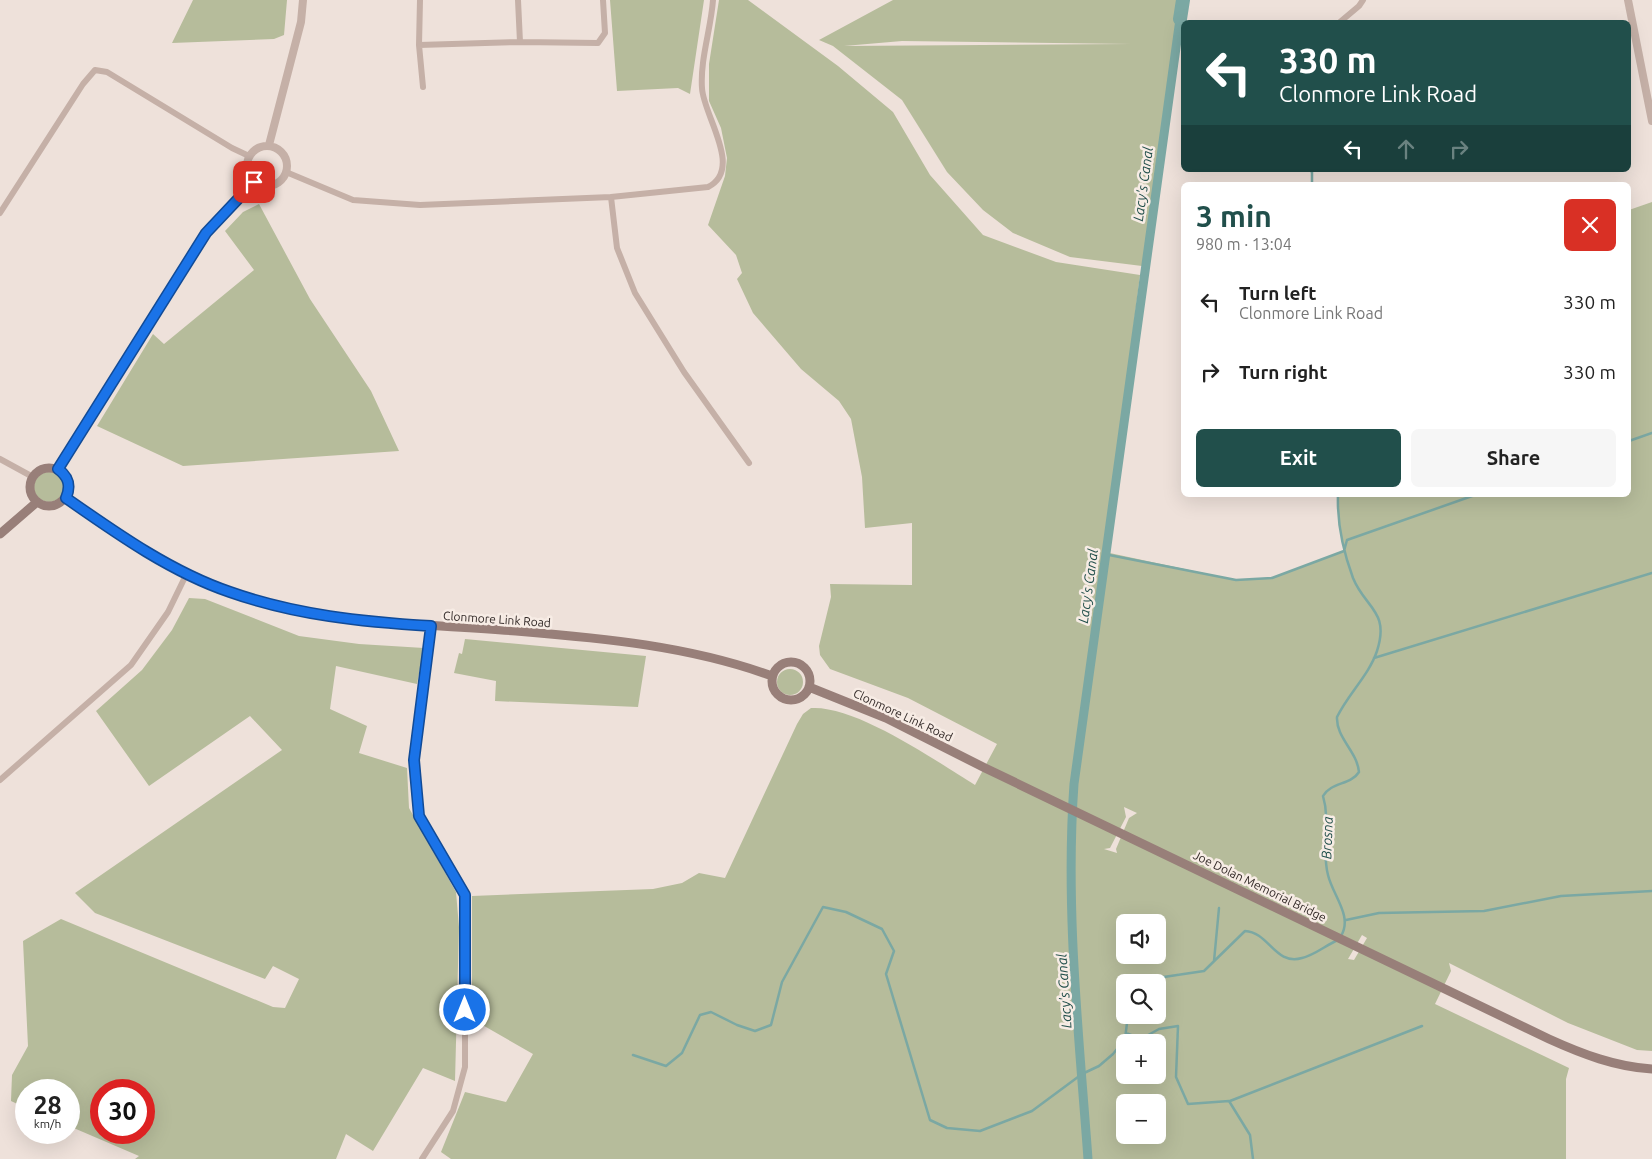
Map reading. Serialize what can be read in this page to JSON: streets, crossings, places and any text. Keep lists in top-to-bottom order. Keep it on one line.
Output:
{"streets":{"main road":["Clonmore Link Road","Joe Dolan Memorial Bridge"]},"crossings":[["Clonmore Link Road","Joe Dolan Memorial Bridge"]],"water":["Lacy's Canal","Brosna"],"page":{"turn":["330 m","Clonmore Link Road"],"heading":["3 min","980 m · 13:04"],"list":[{"name":"Turn left","note":"Clonmore Link Road","value":"330 m"},{"name":"Turn right","value":"330 m"}],"buttons":["Exit","Share"],"map_buttons":["+","−"],"speed":"28 km/h","limit":"30"}}
